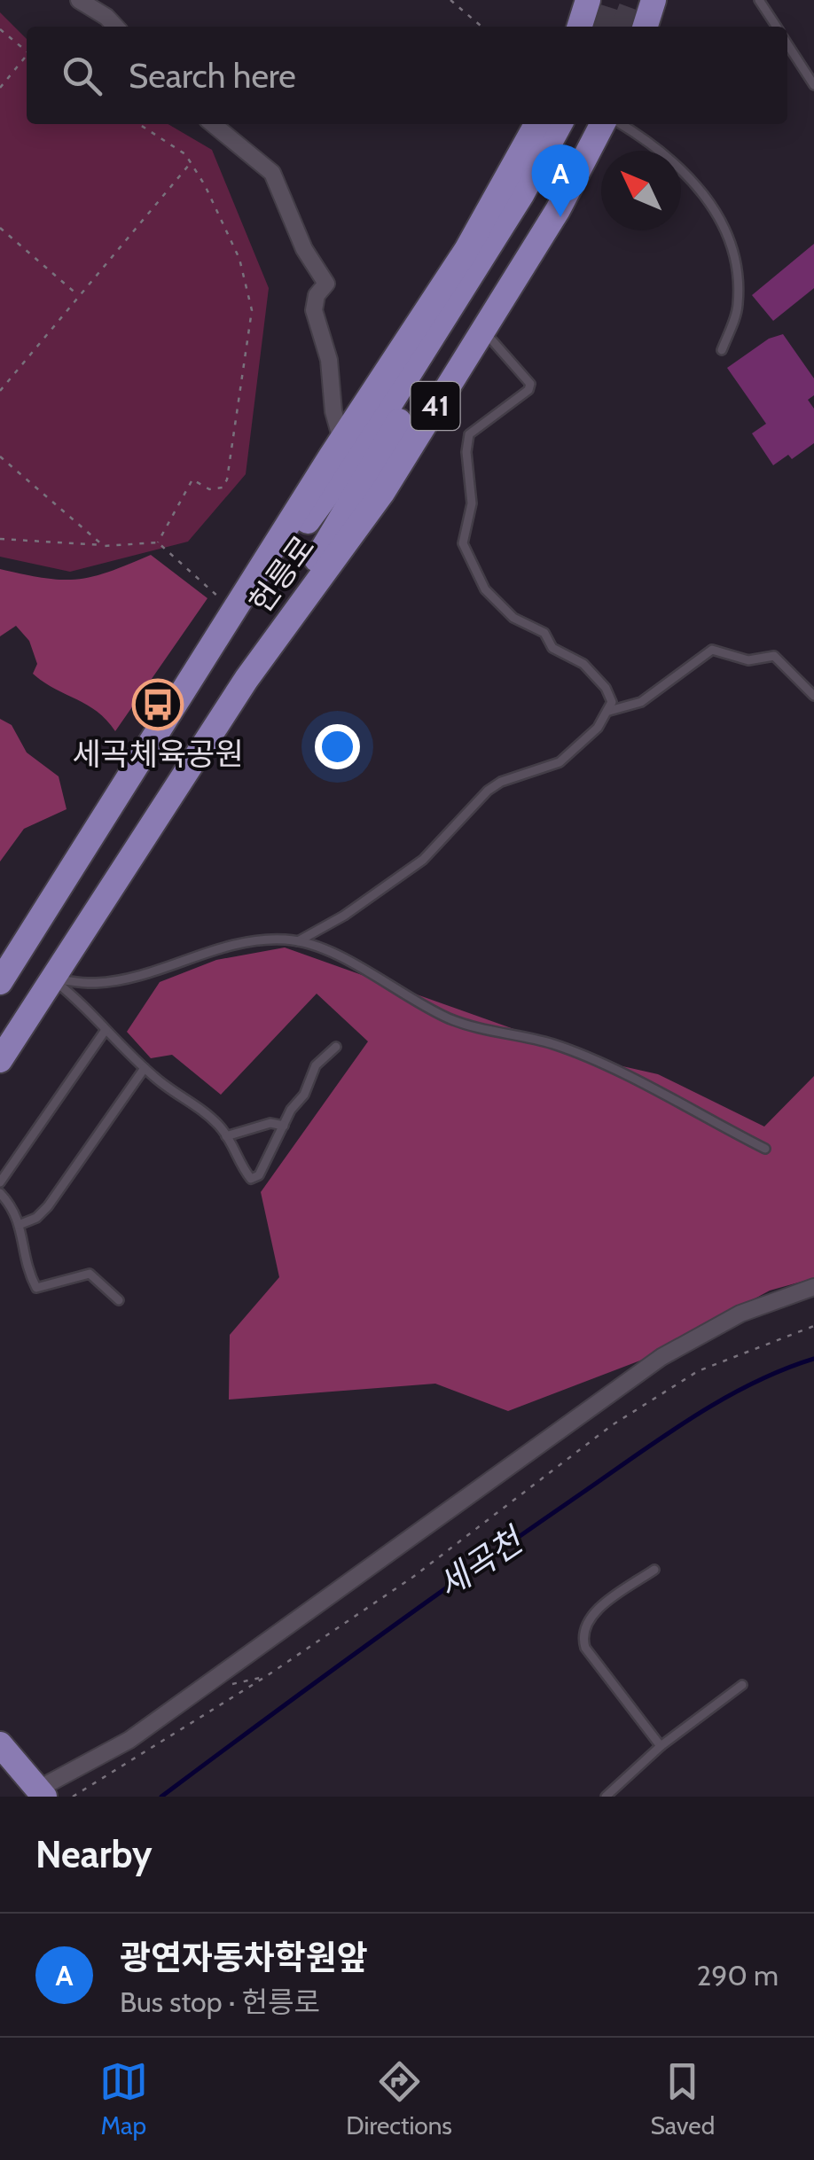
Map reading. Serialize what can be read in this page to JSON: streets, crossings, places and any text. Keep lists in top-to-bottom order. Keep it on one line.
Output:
{"streets":{"main road":["41","헌릉로"]},"water":["세곡천"],"places":{"bus stop":["세곡체육공원"]},"north":"top left","page":{"search":"Search here","pins":"A","heading":"Nearby","list":[{"mark":"A","name":"광연자동차학원앞","note":"Bus stop · 헌릉로","value":"290 m"}],"nav":["Map","Directions","Saved"]}}
